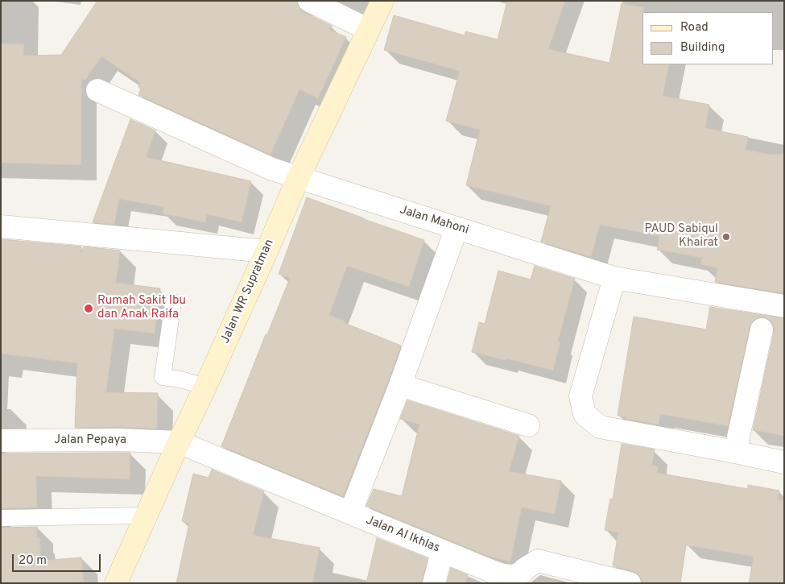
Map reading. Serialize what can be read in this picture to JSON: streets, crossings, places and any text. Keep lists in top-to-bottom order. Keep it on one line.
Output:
{"streets":{"main road":["Jalan WR Supratman"],"street":["Jalan Mahoni","Jalan Pepaya","Jalan Al Ikhlas"]},"crossings":[["Jalan Mahoni","Jalan WR Supratman"],["Jalan WR Supratman","Jalan Pepaya"],["Jalan WR Supratman","Jalan Al Ikhlas"],["Jalan Pepaya","Jalan Al Ikhlas"]],"places":["PAUD Sabiqul Khairat","Rumah Sakit Ibu dan Anak Raifa"],"legend":["Road","Building"],"scale_bar":"20 m"}
